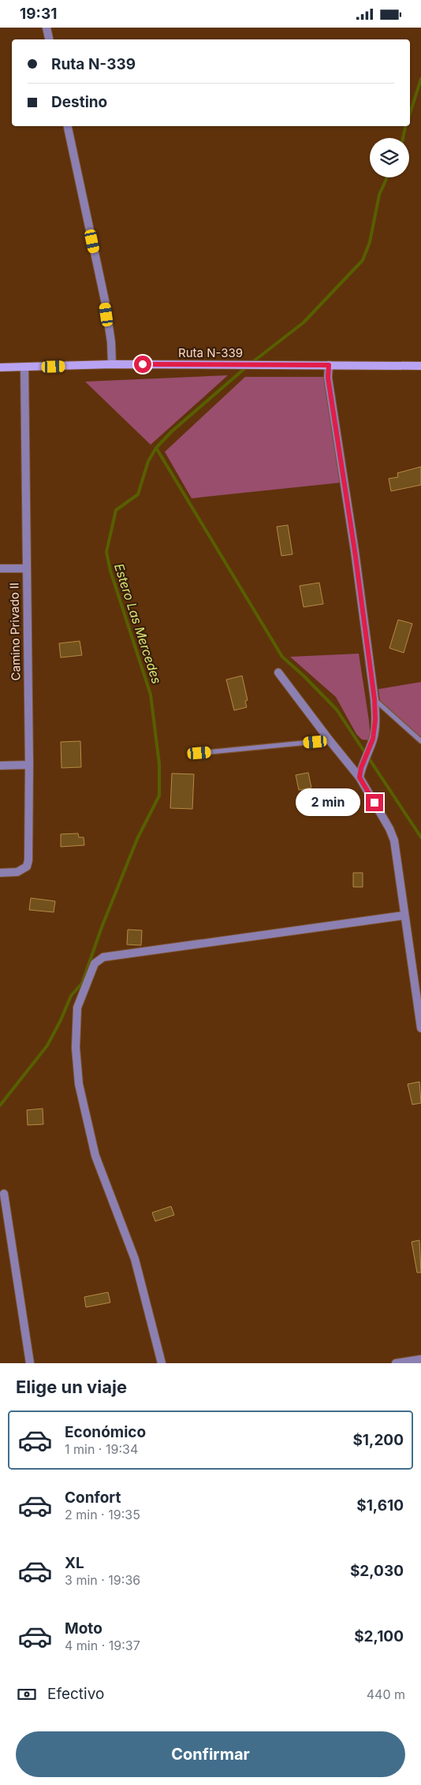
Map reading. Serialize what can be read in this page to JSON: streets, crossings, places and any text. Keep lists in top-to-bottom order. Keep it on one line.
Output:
{"streets":{"street":["Ruta N-339","Camino Privado II"]},"crossings":[["Ruta N-339","Camino Privado II"]],"water":["Estero Las Mercedes"],"page":{"status":"19:31","banner":["Ruta N-339","Destino"],"bubble":"2 min","heading":"Elige un viaje","list":[{"name":"Económico","note":"1 min · 19:34","value":"$1,200"},{"name":"Confort","note":"2 min · 19:35","value":"$1,610"},{"name":"XL","note":"3 min · 19:36","value":"$2,030"},{"name":"Moto","note":"4 min · 19:37","value":"$2,100"}],"pay":["Efectivo","440 m"],"buttons":"Confirmar"}}
